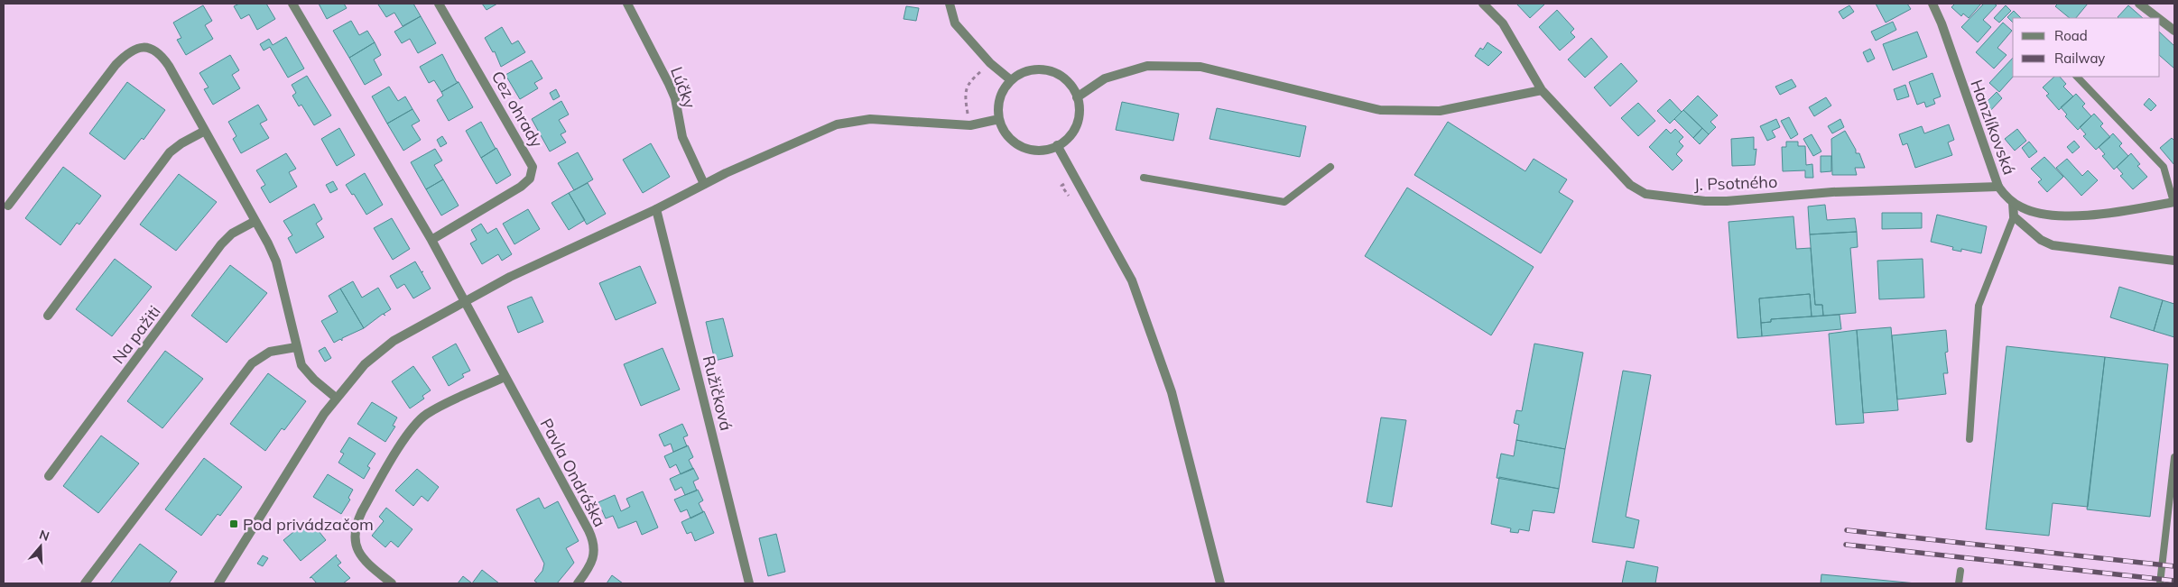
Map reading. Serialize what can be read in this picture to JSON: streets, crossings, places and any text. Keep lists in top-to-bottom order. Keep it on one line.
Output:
{"streets":{"street":["Lúčky","Cez ohrady","Hanzlíkovská","J. Psotného","Na pažiti","Ružičková","Pavla Ondráška"]},"crossings":[["Hanzlíkovská","J. Psotného"]],"places":{"transit":["Pod privádzačom"]},"legend":["Road","Railway"],"north":"top"}
